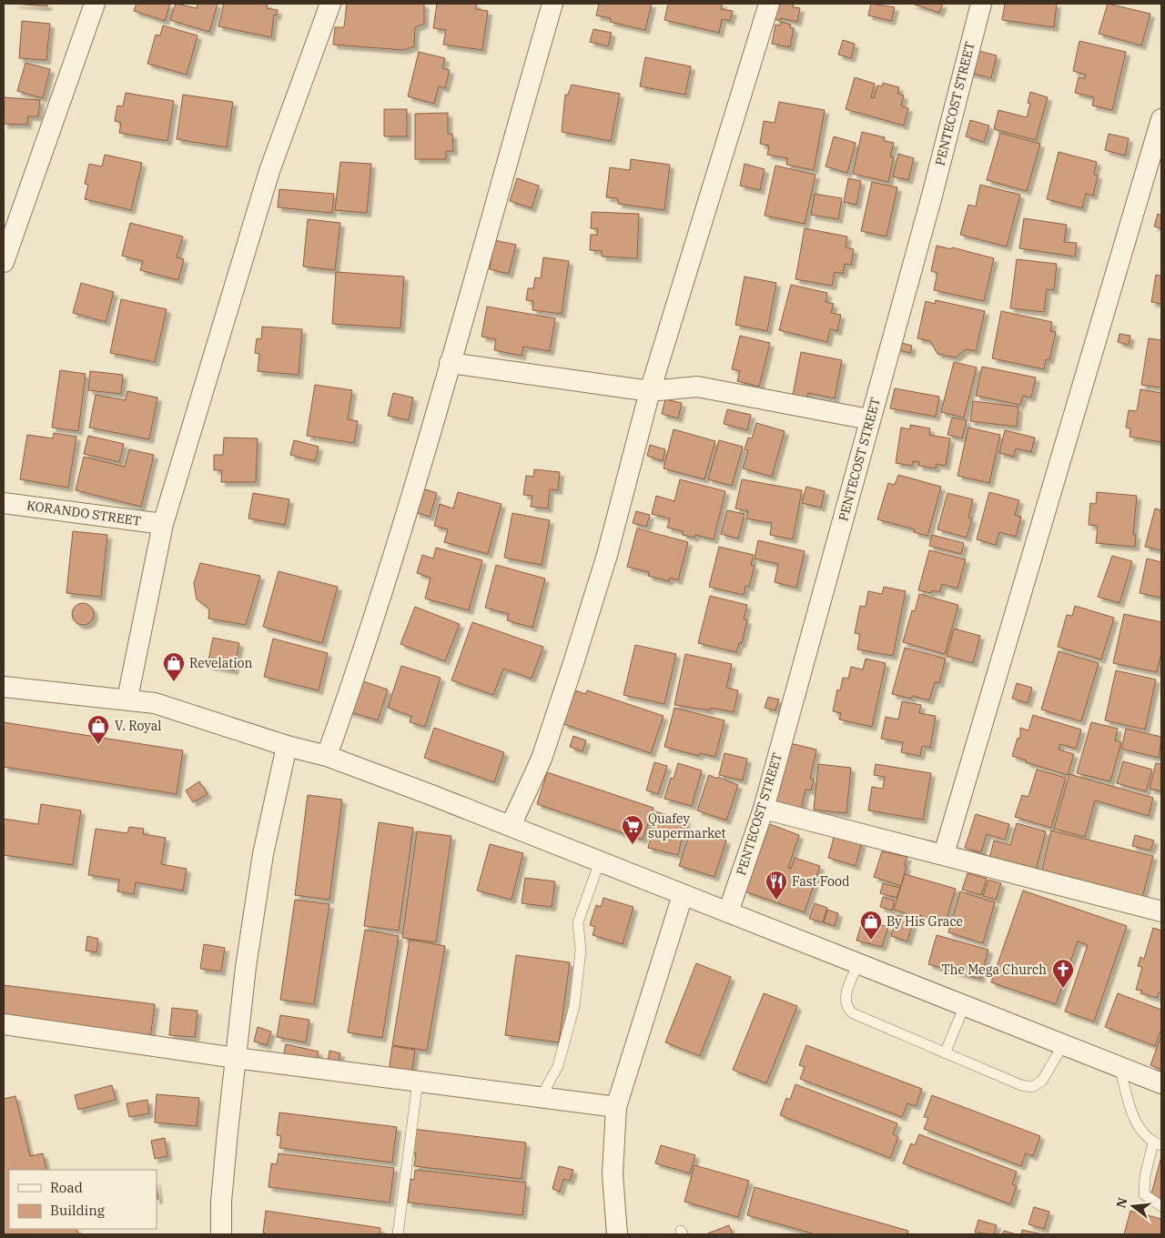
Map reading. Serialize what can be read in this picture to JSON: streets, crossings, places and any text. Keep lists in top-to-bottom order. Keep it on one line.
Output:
{"streets":{"street":["PENTECOST STREET","KORANDO STREET"]},"places":{"shop":["Revelation","V. Royal","By His Grace"],"supermarket":["Quafey supermarket"],"restaurant":["Fast Food"],"church":["The Mega Church"]},"legend":["Road","Building"],"north":"left"}
